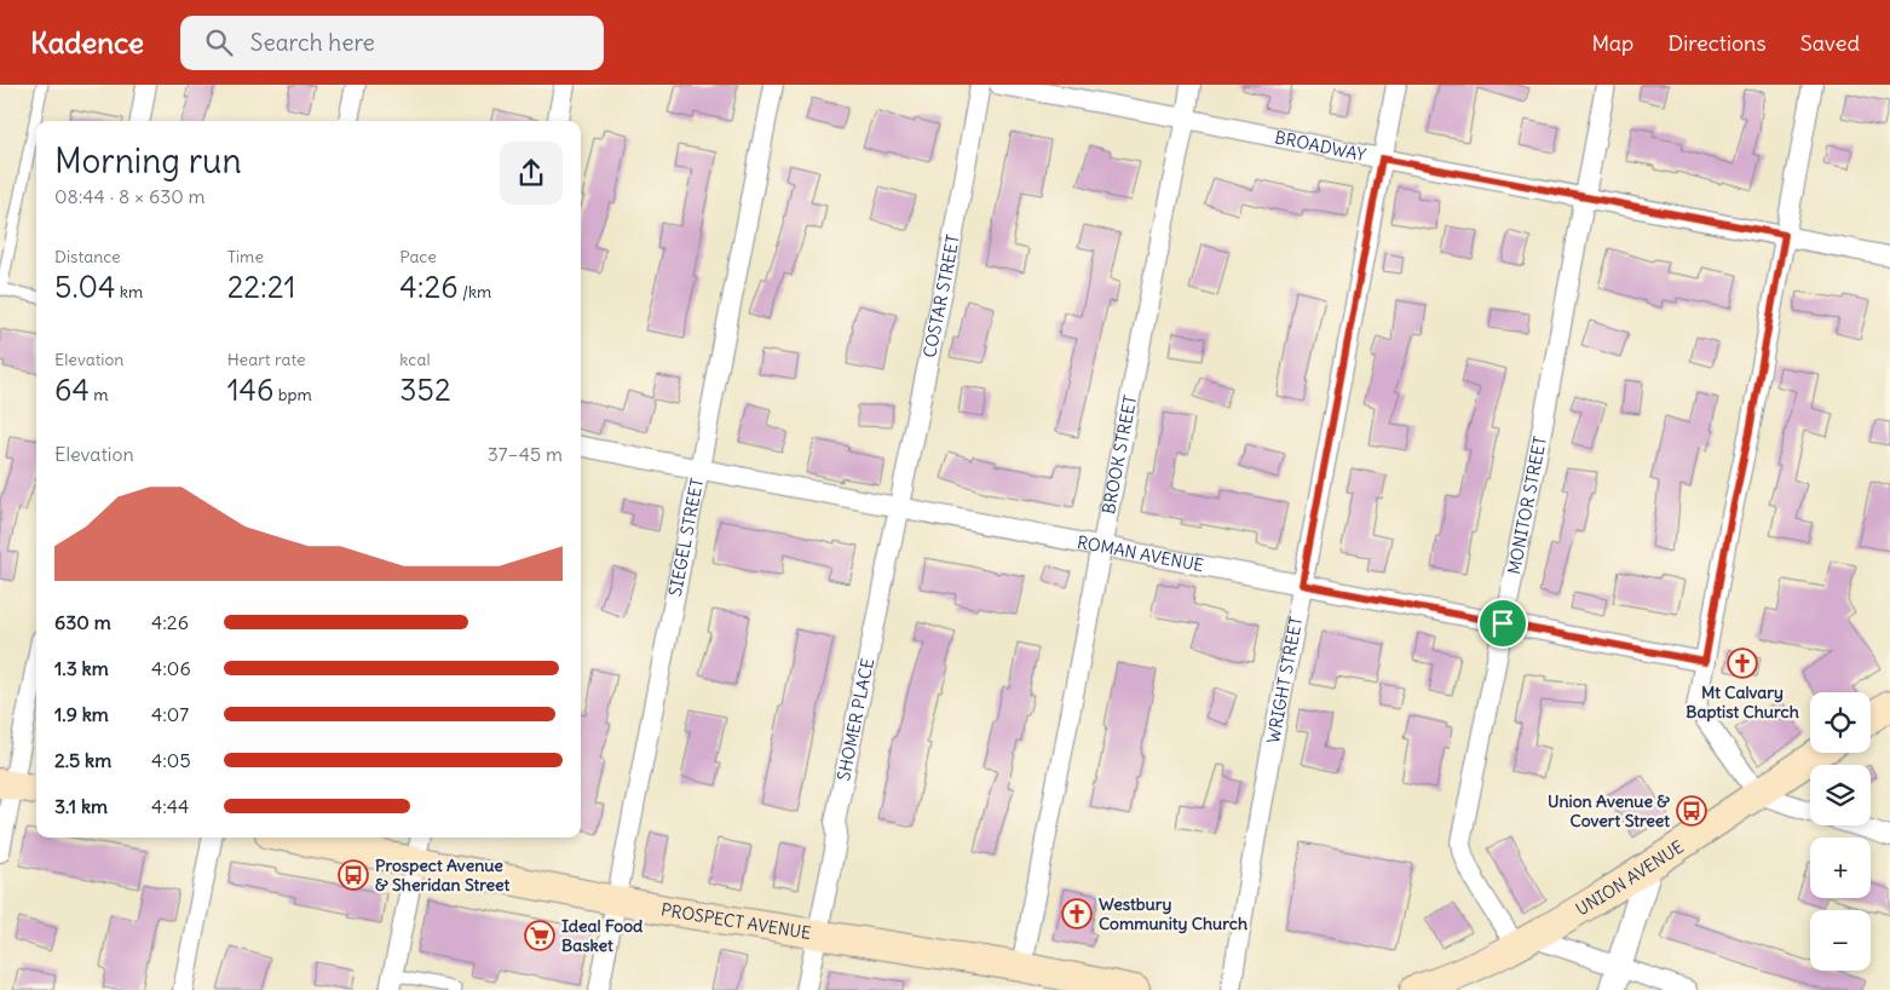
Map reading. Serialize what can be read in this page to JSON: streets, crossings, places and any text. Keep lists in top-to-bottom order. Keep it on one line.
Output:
{"streets":{"main road":["UNION AVENUE","PROSPECT AVENUE"],"street":["BROADWAY","COSTAR STREET","BROOK STREET","MONITOR STREET","SIEGEL STREET","ROMAN AVENUE","WRIGHT STREET","SHOMER PLACE"]},"crossings":[["BROADWAY","BROOK STREET"],["BROADWAY","MONITOR STREET"],["BROADWAY","WRIGHT STREET"],["COSTAR STREET","ROMAN AVENUE"],["COSTAR STREET","SHOMER PLACE"],["BROOK STREET","ROMAN AVENUE"],["BROOK STREET","PROSPECT AVENUE"],["MONITOR STREET","ROMAN AVENUE"],["MONITOR STREET","UNION AVENUE"],["SIEGEL STREET","ROMAN AVENUE"],["SIEGEL STREET","PROSPECT AVENUE"],["ROMAN AVENUE","WRIGHT STREET"],["ROMAN AVENUE","SHOMER PLACE"],["SHOMER PLACE","PROSPECT AVENUE"]],"places":{"church":["Mt Calvary Baptist Church","Westbury Community Church"],"bus stop":["Union Avenue & Covert Street","Prospect Avenue & Sheridan Street"],"supermarket":["Ideal Food Basket"]},"page":{"header":"Kadence","search":"Search here","nav":["Map","Directions","Saved"],"heading":["Morning run","08:44 · 8 × 630 m"],"stats":[["Distance","5.04 km"],["Time","22:21"],["Pace","4:26 /km"],["Elevation","64 m"],["Heart rate","146 bpm"],["kcal","352"]],"chart":["Elevation","37–45 m"],"list":[{"name":"630 m","note":"4:26"},{"name":"1.3 km","note":"4:06"},{"name":"1.9 km","note":"4:07"},{"name":"2.5 km","note":"4:05"},{"name":"3.1 km","note":"4:44"}],"map_buttons":["+","−"]}}
